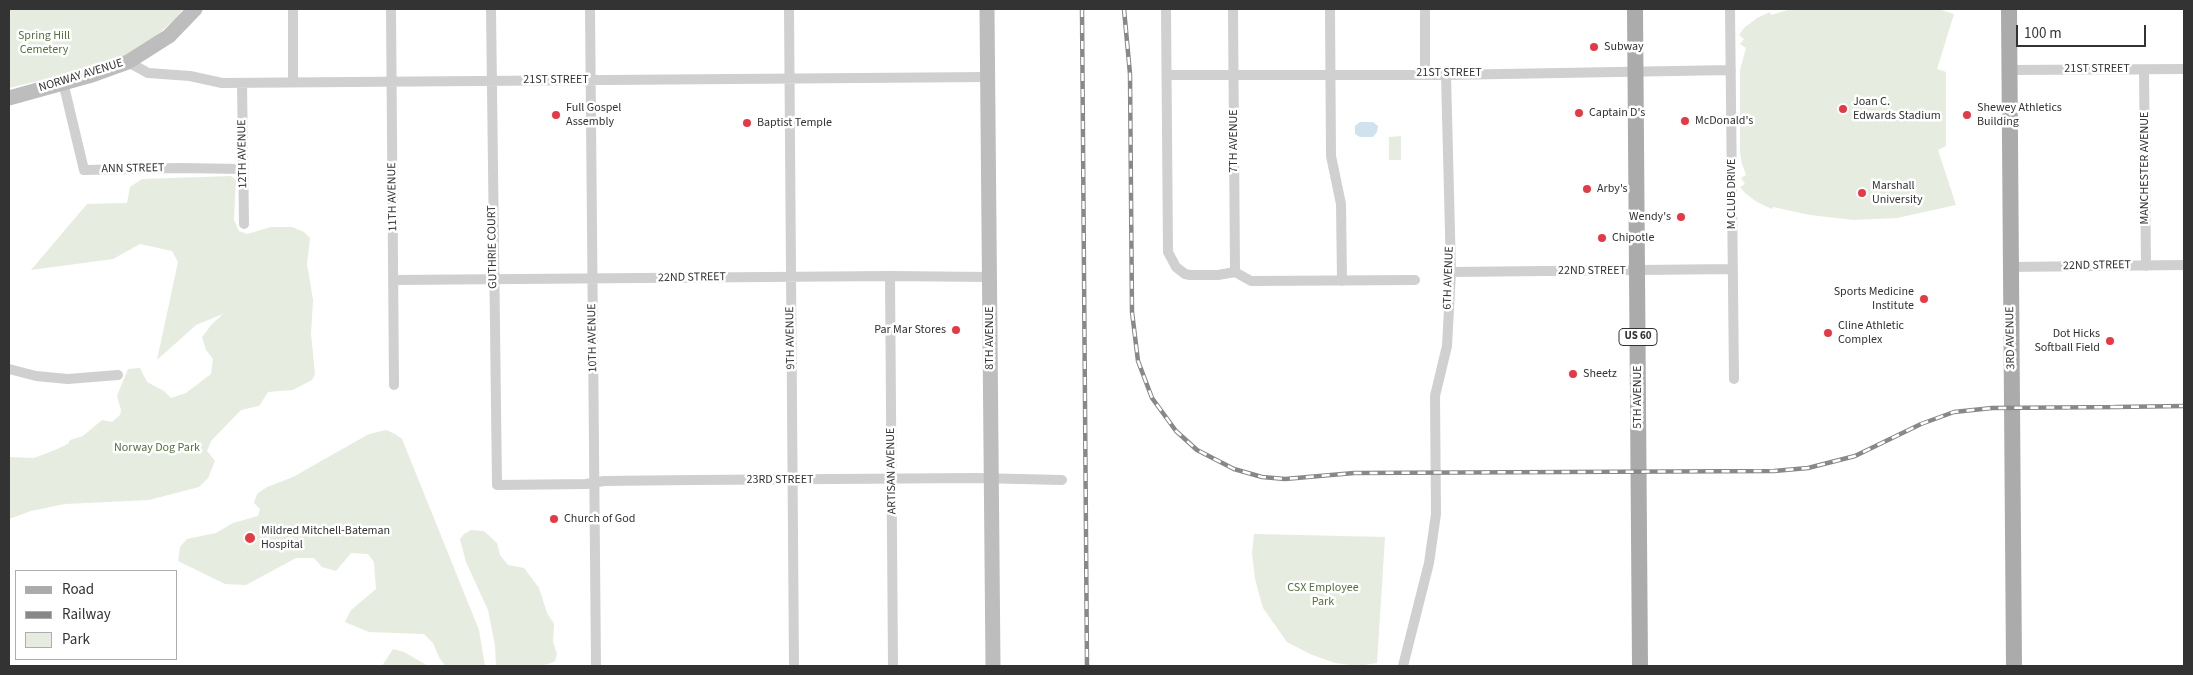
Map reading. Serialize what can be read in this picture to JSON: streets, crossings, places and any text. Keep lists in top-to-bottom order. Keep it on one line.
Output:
{"streets":{"main road":["NORWAY AVENUE","US 60","8TH AVENUE","3RD AVENUE","5TH AVENUE"],"street":["21ST STREET","7TH AVENUE","12TH AVENUE","MANCHESTER AVENUE","ANN STREET","M CLUB DRIVE","11TH AVENUE","GUTHRIE COURT","22ND STREET","6TH AVENUE","10TH AVENUE","9TH AVENUE","ARTISAN AVENUE","23RD STREET"]},"crossings":[["21ST STREET","NORWAY AVENUE"],["21ST STREET","7TH AVENUE"],["21ST STREET","12TH AVENUE"],["21ST STREET","MANCHESTER AVENUE"],["21ST STREET","M CLUB DRIVE"],["21ST STREET","11TH AVENUE"],["21ST STREET","GUTHRIE COURT"],["21ST STREET","6TH AVENUE"],["21ST STREET","10TH AVENUE"],["21ST STREET","9TH AVENUE"],["21ST STREET","8TH AVENUE"],["21ST STREET","3RD AVENUE"],["21ST STREET","5TH AVENUE"],["NORWAY AVENUE","ANN STREET"],["12TH AVENUE","ANN STREET"],["MANCHESTER AVENUE","22ND STREET"],["M CLUB DRIVE","22ND STREET"],["11TH AVENUE","22ND STREET"],["GUTHRIE COURT","22ND STREET"],["GUTHRIE COURT","23RD STREET"],["22ND STREET","6TH AVENUE"],["22ND STREET","10TH AVENUE"],["22ND STREET","9TH AVENUE"],["22ND STREET","8TH AVENUE"],["22ND STREET","3RD AVENUE"],["22ND STREET","5TH AVENUE"],["22ND STREET","ARTISAN AVENUE"],["10TH AVENUE","23RD STREET"],["9TH AVENUE","23RD STREET"],["8TH AVENUE","23RD STREET"],["ARTISAN AVENUE","23RD STREET"]],"parks":["Spring Hill Cemetery","Norway Dog Park","CSX Employee Park"],"places":["Subway","Joan C. Edwards Stadium","Captain D's","Full Gospel Assembly","Shewey Athletics Building","McDonald's","Baptist Temple","Arby's","Marshall University","Wendy's","Chipotle","Sports Medicine Institute","Par Mar Stores","Cline Athletic Complex","Dot Hicks Softball Field","Sheetz","Church of God","Mildred Mitchell-Bateman Hospital"],"legend":["Road","Railway","Park"],"scale_bar":"100 m"}
